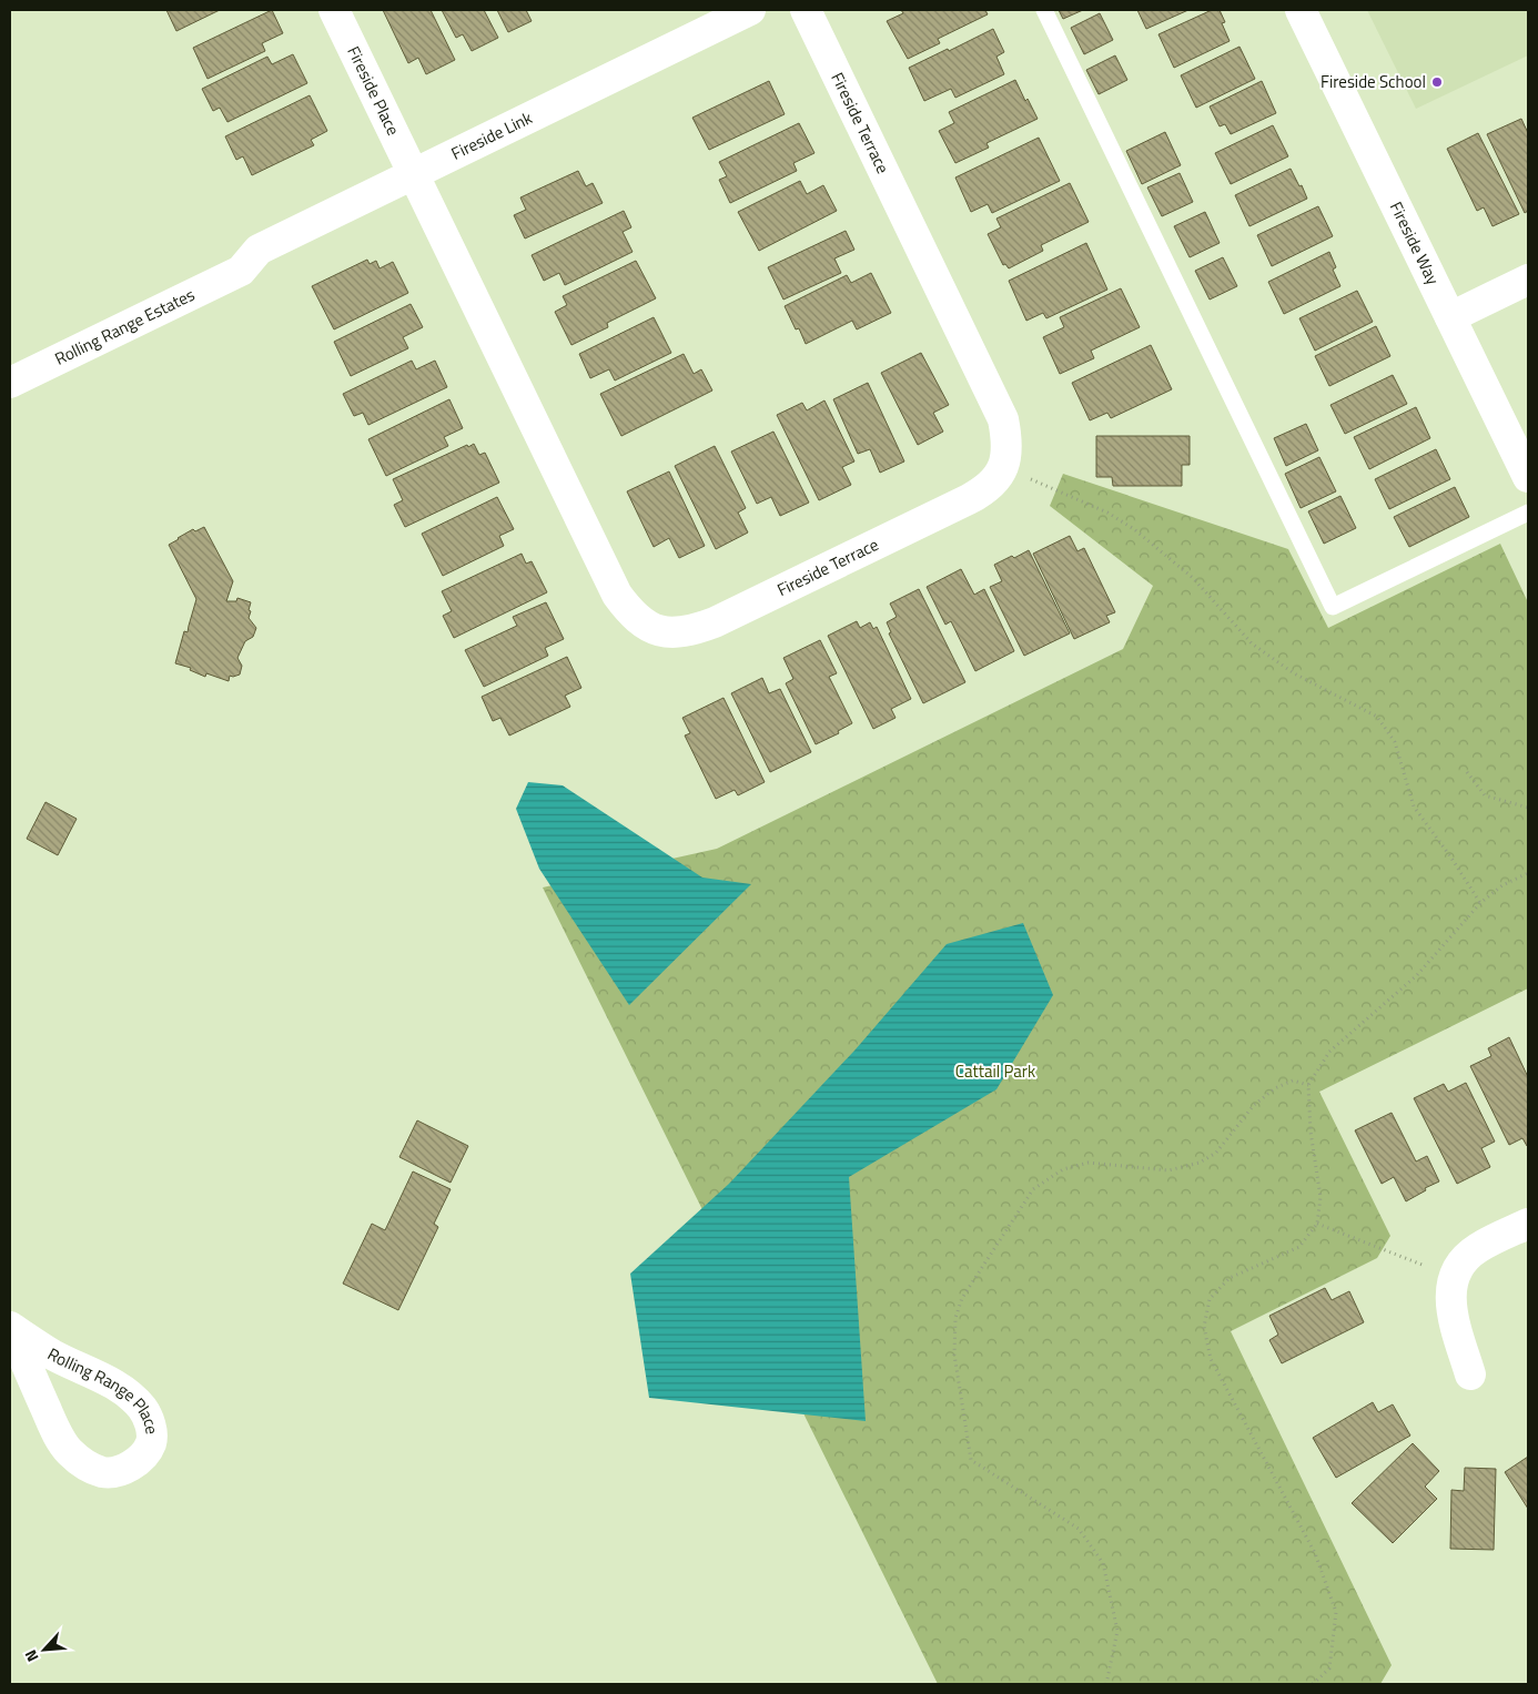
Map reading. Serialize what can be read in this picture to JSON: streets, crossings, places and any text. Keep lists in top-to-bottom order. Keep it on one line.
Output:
{"streets":{"street":["Fireside Place","Fireside Terrace","Fireside Link","Fireside Way","Rolling Range Estates","Rolling Range Place"]},"crossings":[["Fireside Place","Fireside Terrace"],["Fireside Place","Fireside Link"],["Fireside Terrace","Fireside Link"],["Fireside Link","Rolling Range Estates"]],"parks":["Cattail Park"],"places":["Fireside School"],"north":"bottom left"}
